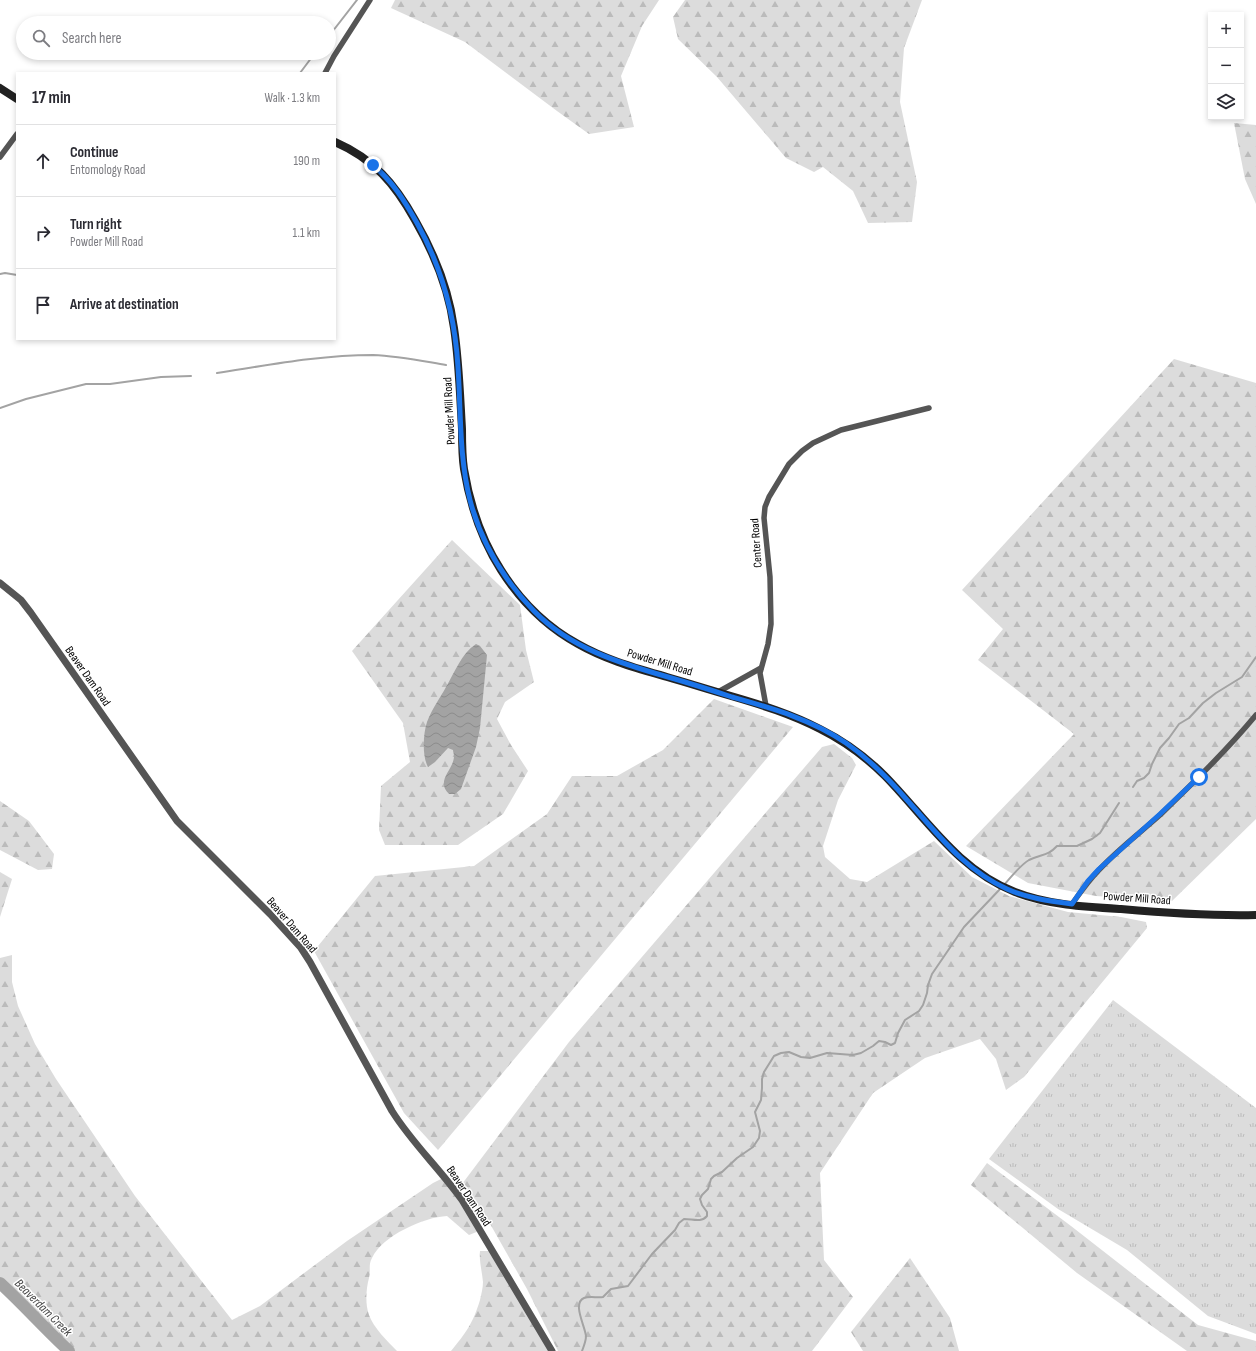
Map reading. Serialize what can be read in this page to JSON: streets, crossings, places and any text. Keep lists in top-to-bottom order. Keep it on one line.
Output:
{"streets":{"main road":["Powder Mill Road"],"street":["Center Road","Beaver Dam Road"]},"crossings":[["Powder Mill Road","Center Road"]],"water":["Beaverdam Creek"],"page":{"map_buttons":["+","−"],"search":"Search here","heading":["17 min","Walk · 1.3 km"],"list":[["Continue","Entomology Road","190 m"],["Turn right","Powder Mill Road","1.1 km"],"Arrive at destination"]}}
